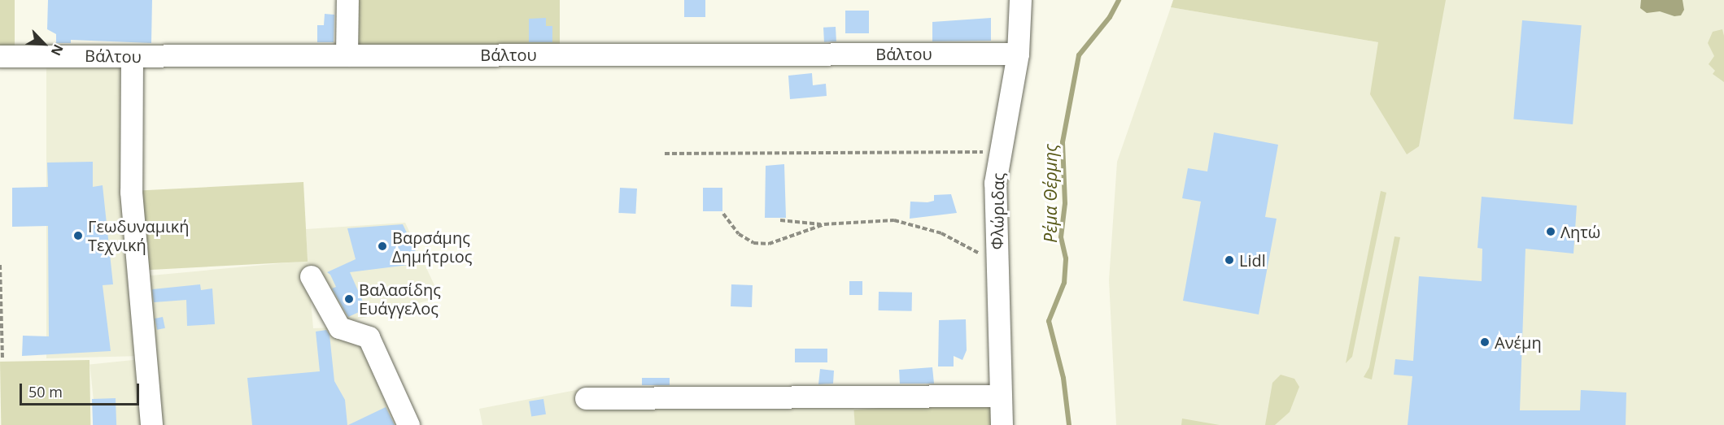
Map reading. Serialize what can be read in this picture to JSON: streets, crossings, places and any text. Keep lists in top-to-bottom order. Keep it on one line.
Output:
{"streets":{"street":["Βάλτου","Φλώριδας"]},"crossings":[["Βάλτου","Φλώριδας"]],"water":["Ρέμα Θέρμης"],"places":["Λητώ","Γεωδυναμική Τεχνική","Βαρσάμης Δημήτριος","Lidl","Βαλασίδης Ευάγγελος","Ανέμη"],"scale_bar":"50 m","north":"bottom right"}
